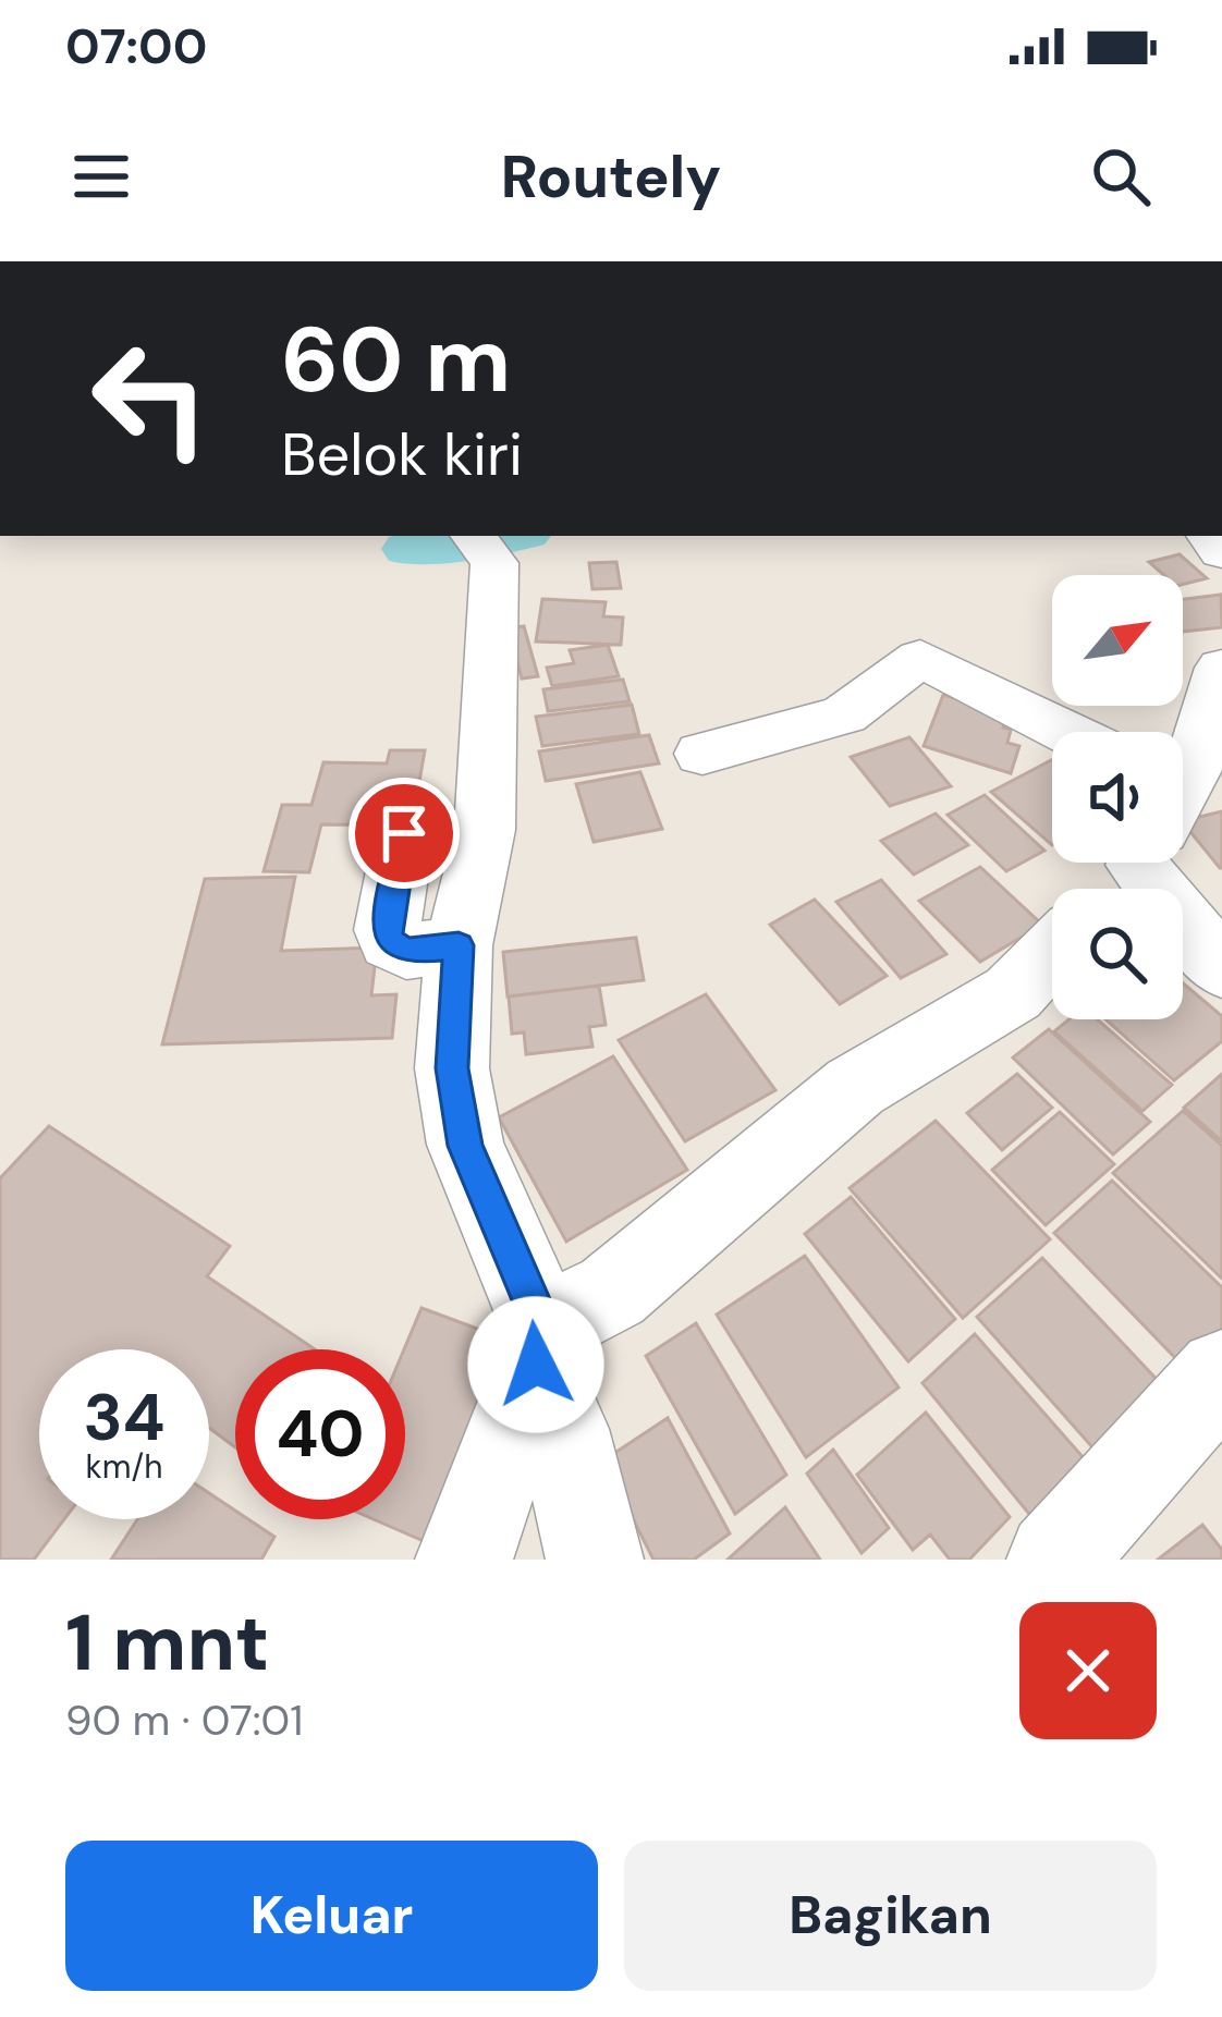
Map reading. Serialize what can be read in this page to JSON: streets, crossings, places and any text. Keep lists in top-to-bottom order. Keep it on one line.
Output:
{"north":"top right","page":{"status":"07:00","header":"Routely","turn":["60 m","Belok kiri"],"speed":"34 km/h","limit":"40","heading":["1 mnt","90 m · 07:01"],"buttons":["Keluar","Bagikan"]}}
